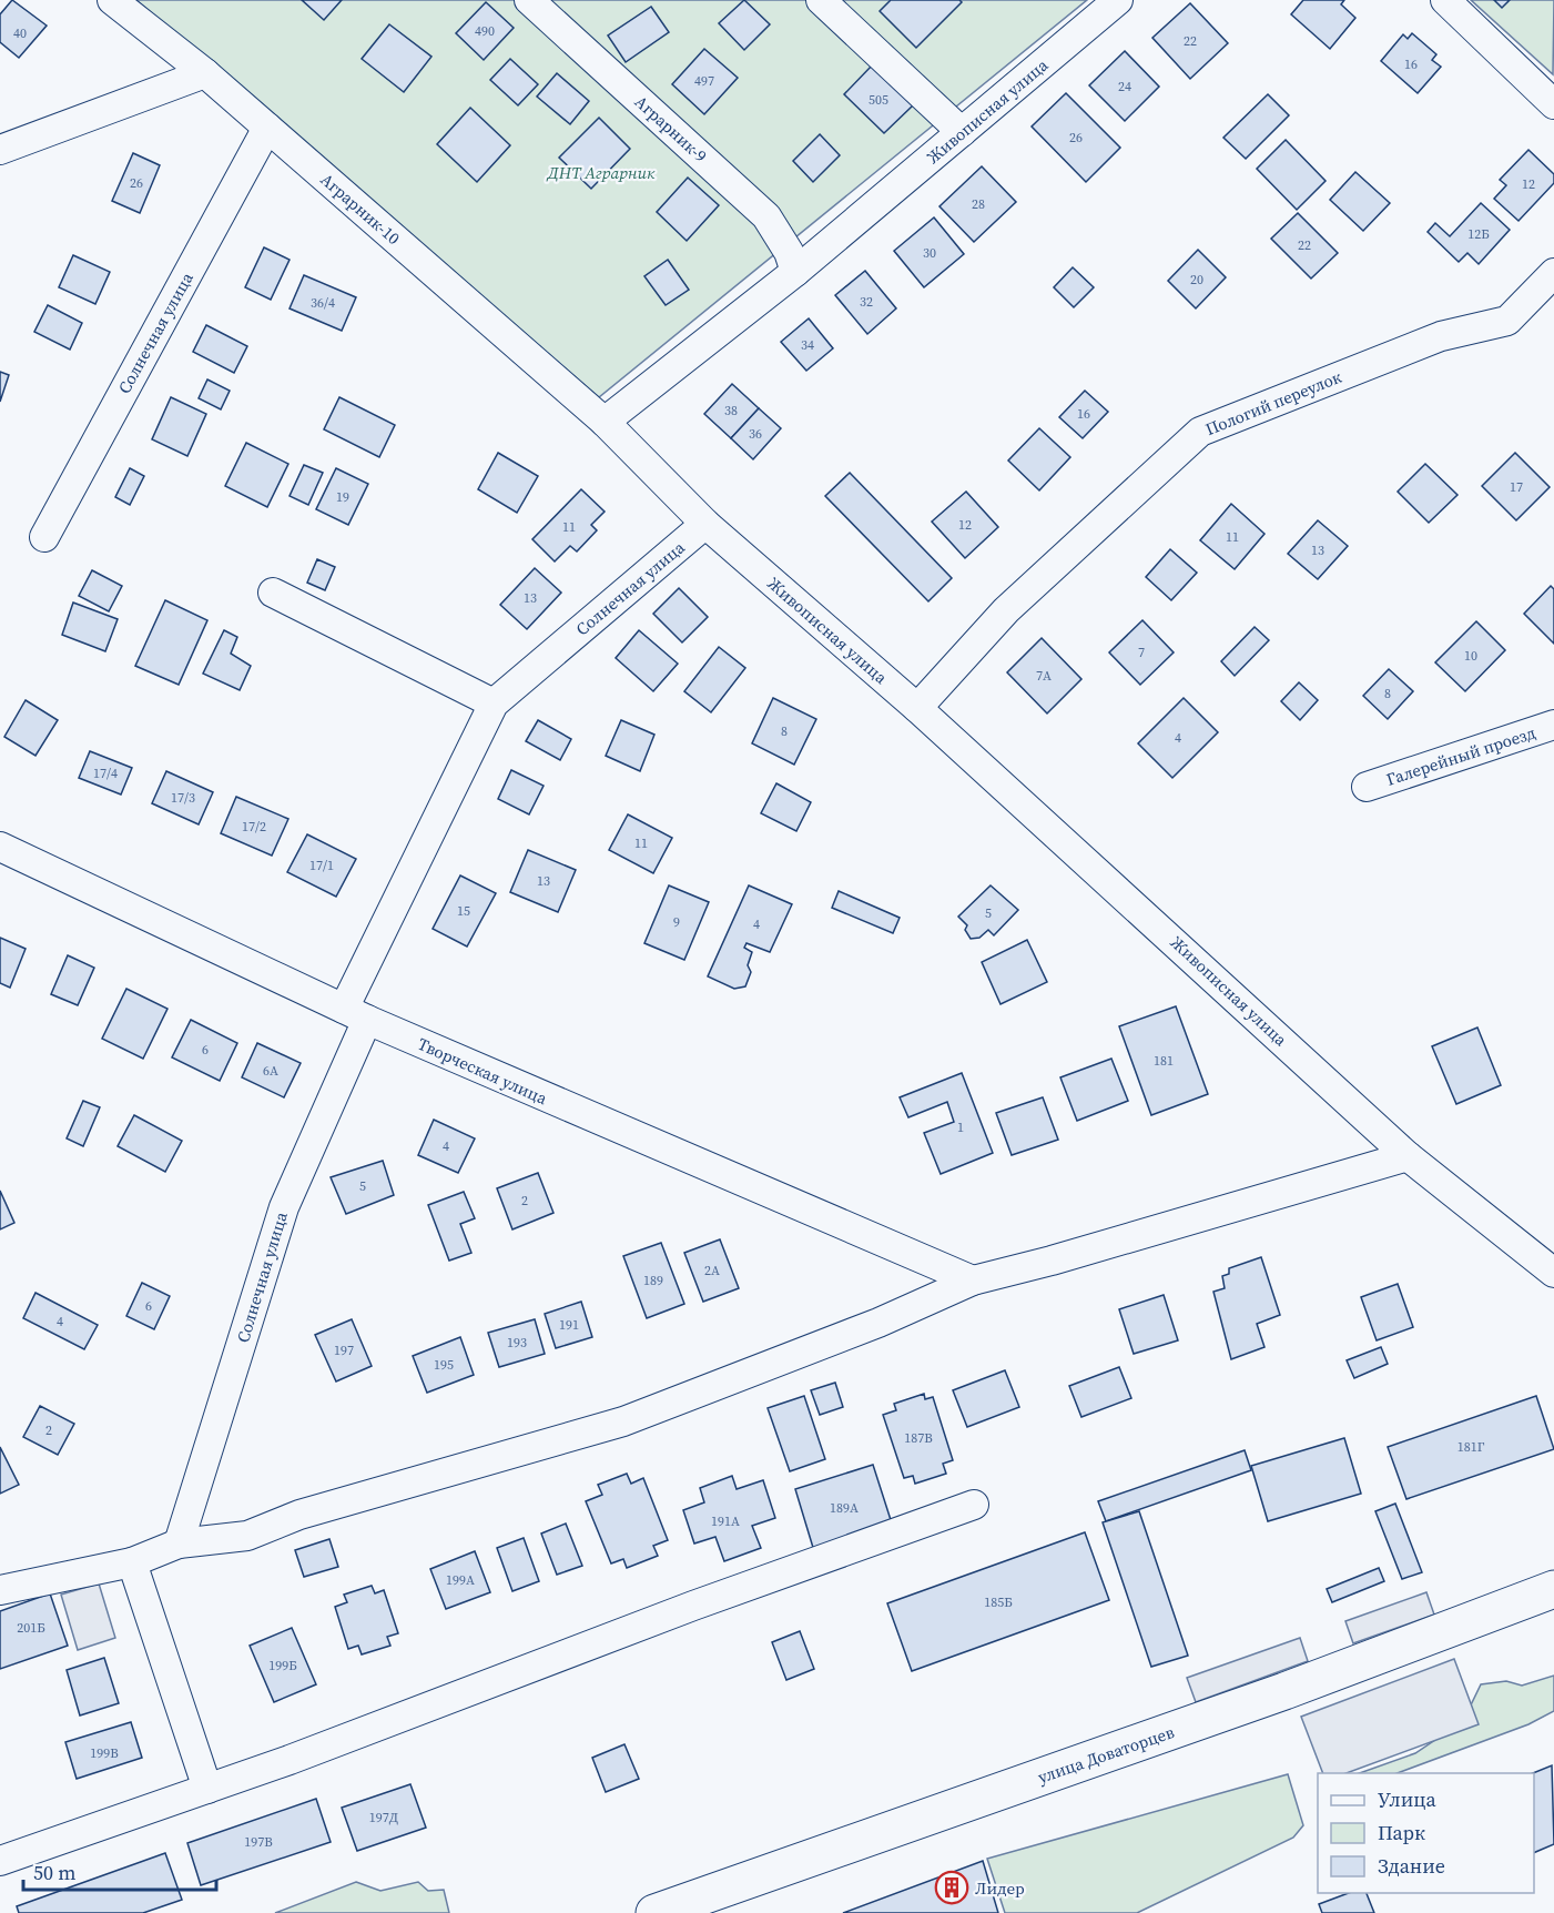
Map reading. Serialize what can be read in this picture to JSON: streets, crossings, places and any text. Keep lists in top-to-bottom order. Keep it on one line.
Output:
{"streets":{"main road":["улица Доваторцев"],"street":["Живописная улица","Аграрник-9","Аграрник-10","Солнечная улица","Пологий переулок","Галерейный проезд","Творческая улица"]},"crossings":[["Живописная улица","Аграрник-9"],["Живописная улица","Аграрник-10"],["Живописная улица","Солнечная улица"],["Живописная улица","Пологий переулок"],["Аграрник-10","Солнечная улица"],["Солнечная улица","Творческая улица"]],"parks":["ДНТ Аграрник"],"places":{"building":["Лидер"]},"house_numbers":["490","40","22","16","497","24","505","26","26","12","28","12Б","22","30","20","32","36/4","34","38","16","36","17","19","12","11","11","13","13","7","10","7А","8","8","4","17/4","17/3","17/2","11","17/1","13","15","5","9","4","6","181","6А","1","4","5","2","2А","189","6","4","191","193","197","195","2","187В","181Г","189А","191А","199А","185Б","201Б","199Б","199В","197Д","197В"],"legend":["Улица","Парк","Здание"],"scale_bar":"50 m"}
